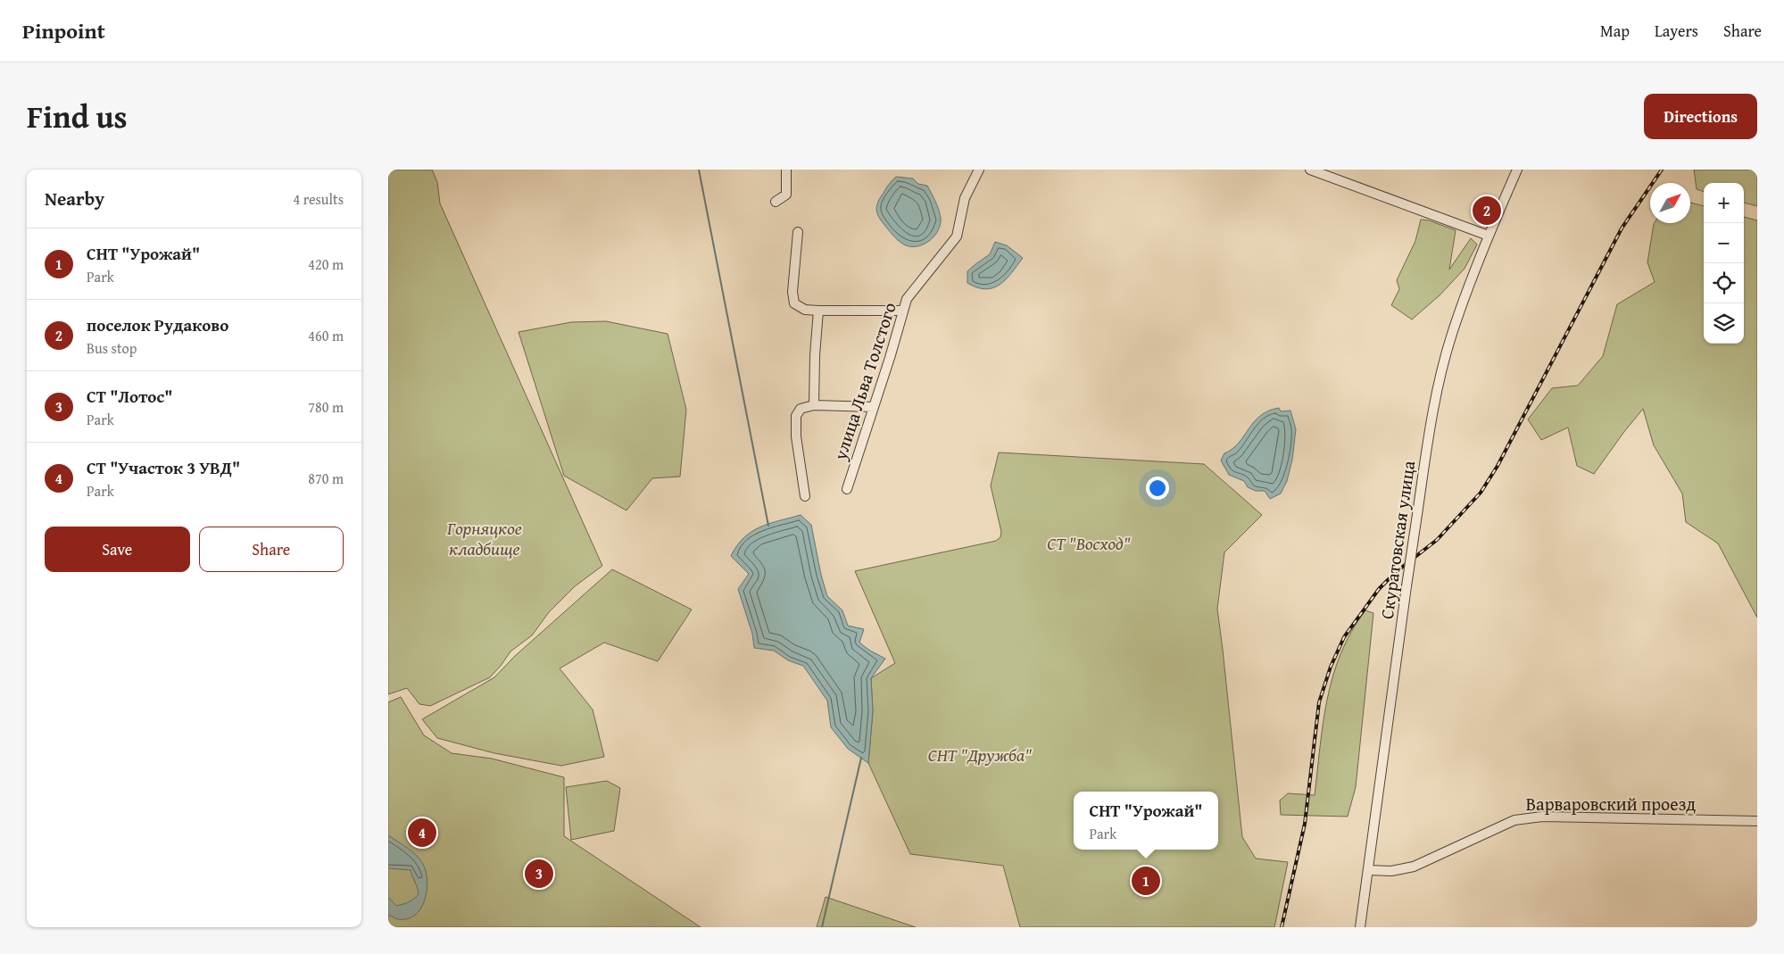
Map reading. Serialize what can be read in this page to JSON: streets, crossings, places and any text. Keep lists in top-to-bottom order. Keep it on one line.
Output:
{"streets":{"street":["улица Льва Толстого","Скуратовская улица","Варваровский проезд"]},"crossings":[["Скуратовская улица","Варваровский проезд"]],"parks":["Горняцкое кладбище","СТ \"Восход\"","СНТ \"Дружба\""],"north":"top right","page":{"header":"Pinpoint","nav":["Map","Layers","Share"],"title":"Find us","buttons":["Directions",["Save","Share"]],"heading":["Nearby","4 results"],"map_buttons":["+","−"],"pins":["2","4","3","1"],"list":[{"mark":"1","name":"СНТ \"Урожай\"","note":"Park","value":"420 m"},{"mark":"2","name":"поселок Рудаково","note":"Bus stop","value":"460 m"},{"mark":"3","name":"СТ \"Лотос\"","note":"Park","value":"780 m"},{"mark":"4","name":"СТ \"Участок 3 УВД\"","note":"Park","value":"870 m"}],"popup":["СНТ \"Урожай\"","Park"]}}
